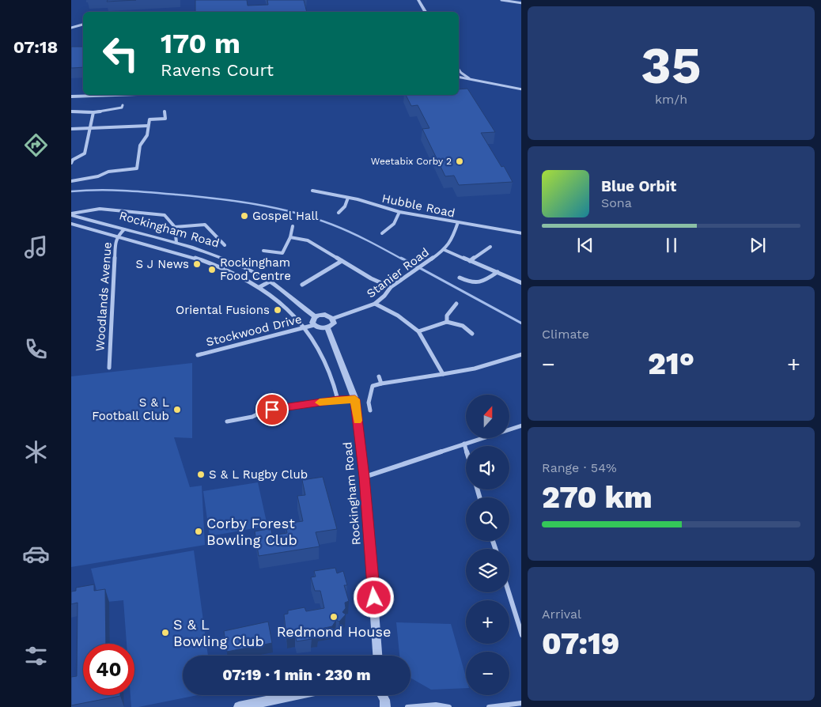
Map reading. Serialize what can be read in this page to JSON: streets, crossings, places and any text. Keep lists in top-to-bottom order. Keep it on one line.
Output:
{"streets":{"street":["Hubble Road","Rockingham Road","Stanier Road","Woodlands Avenue","Stockwood Drive"]},"crossings":[["Hubble Road","Stanier Road"],["Rockingham Road","Stanier Road"],["Rockingham Road","Woodlands Avenue"],["Rockingham Road","Stockwood Drive"],["Stanier Road","Stockwood Drive"]],"places":["Weetabix Corby 2","Gospel Hall","S J News","Rockingham Food Centre","Oriental Fusions","S & L Football Club","S & L Rugby Club","Corby Forest Bowling Club","Redmond House","S & L Bowling Club"],"north":"top","page":{"tabs":"07:18","tile":[["35","km/h"],"Climate",["Range · 54%","270 km"],["Arrival","07:19"]],"turn":["170 m","Ravens Court"],"song":["Blue Orbit","Sona"],"heat":["−","21°","+"],"map_buttons":["+","−"],"limit":"40","trip":"07:19 · 1 min · 230 m"}}
